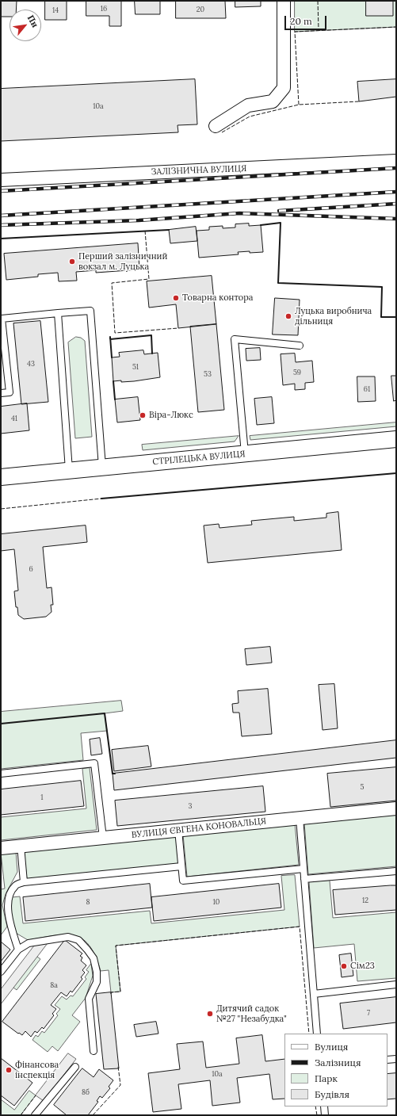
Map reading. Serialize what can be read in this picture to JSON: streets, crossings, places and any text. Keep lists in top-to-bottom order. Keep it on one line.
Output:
{"streets":{"street":["ЗАЛІЗНИЧНА ВУЛИЦЯ","СТРІЛЕЦЬКА ВУЛИЦЯ","ВУЛИЦЯ ЄВГЕНА КОНОВАЛЬЦЯ"]},"places":["Перший залізничний вокзал м. Луцька","Товарна контора","Луцька виробнича дільниця","Віра-Люкс","Сім23","Дитячий садок №27 \"Незабудка\"","Фінансова інспекція"],"house_numbers":["16","20","14","10а","43","51","59","53","61","41","6","5","1","3","12","8","10","8а","7","10а","8б"],"legend":["Вулиця","Залізниця","Парк","Будівля"],"scale_bar":"20 m","north":"top right"}
